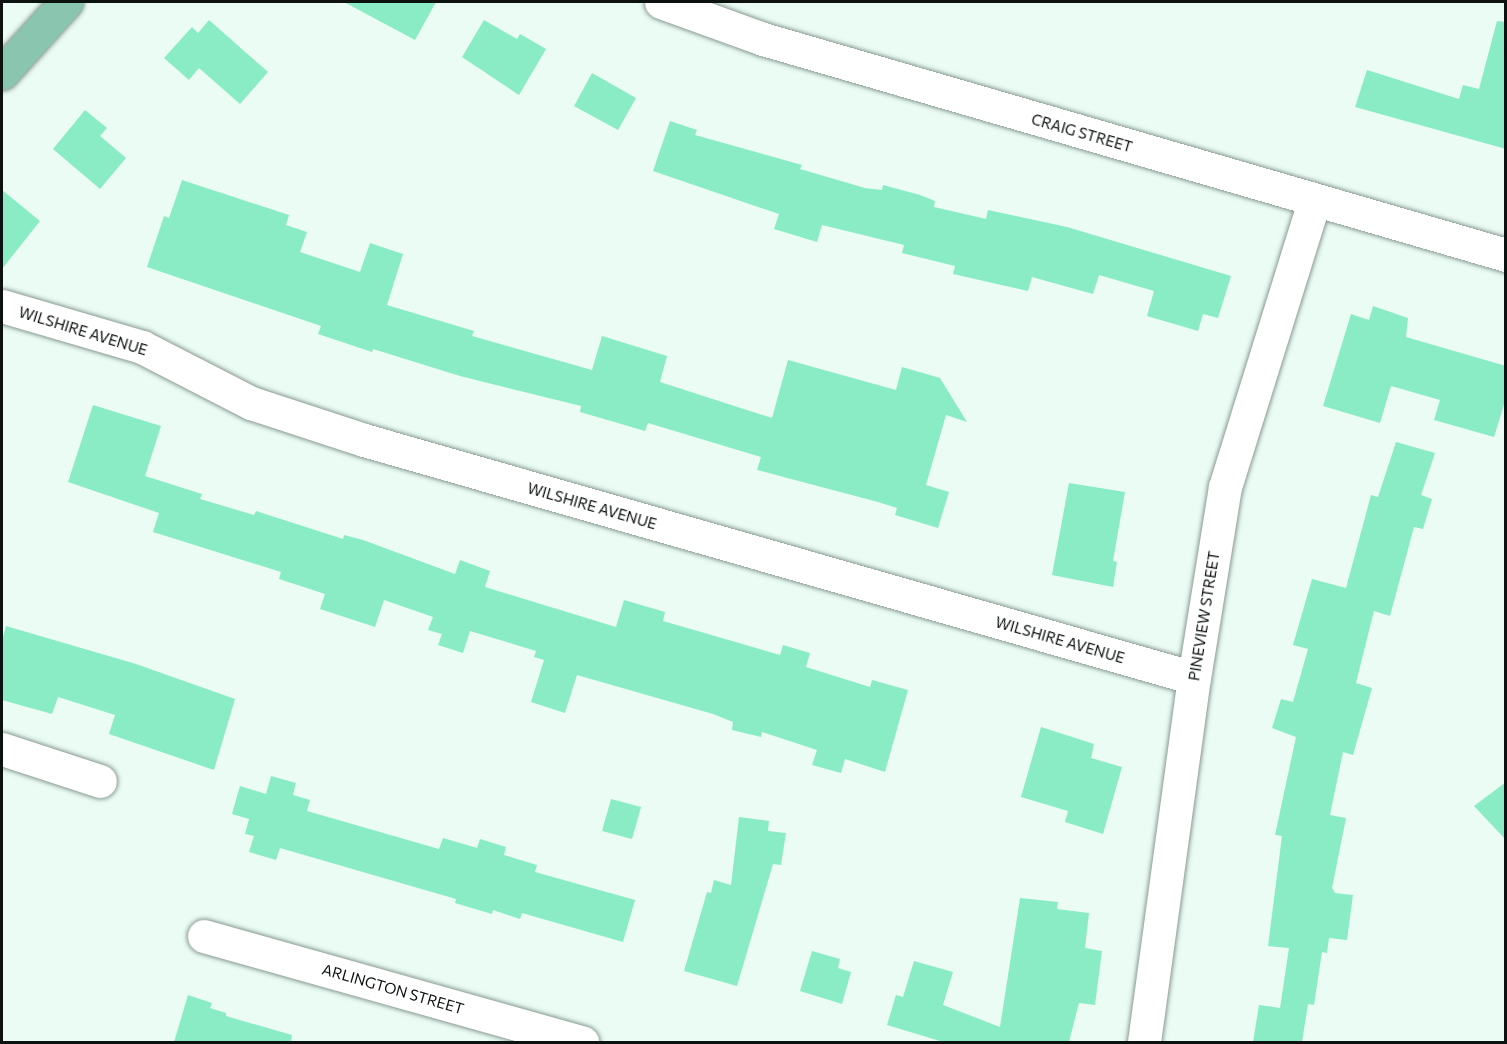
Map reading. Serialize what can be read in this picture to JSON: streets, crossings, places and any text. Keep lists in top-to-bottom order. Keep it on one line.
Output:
{"streets":{"street":["CRAIG STREET","WILSHIRE AVENUE","PINEVIEW STREET","ARLINGTON STREET"]},"crossings":[["CRAIG STREET","PINEVIEW STREET"],["WILSHIRE AVENUE","PINEVIEW STREET"]]}
